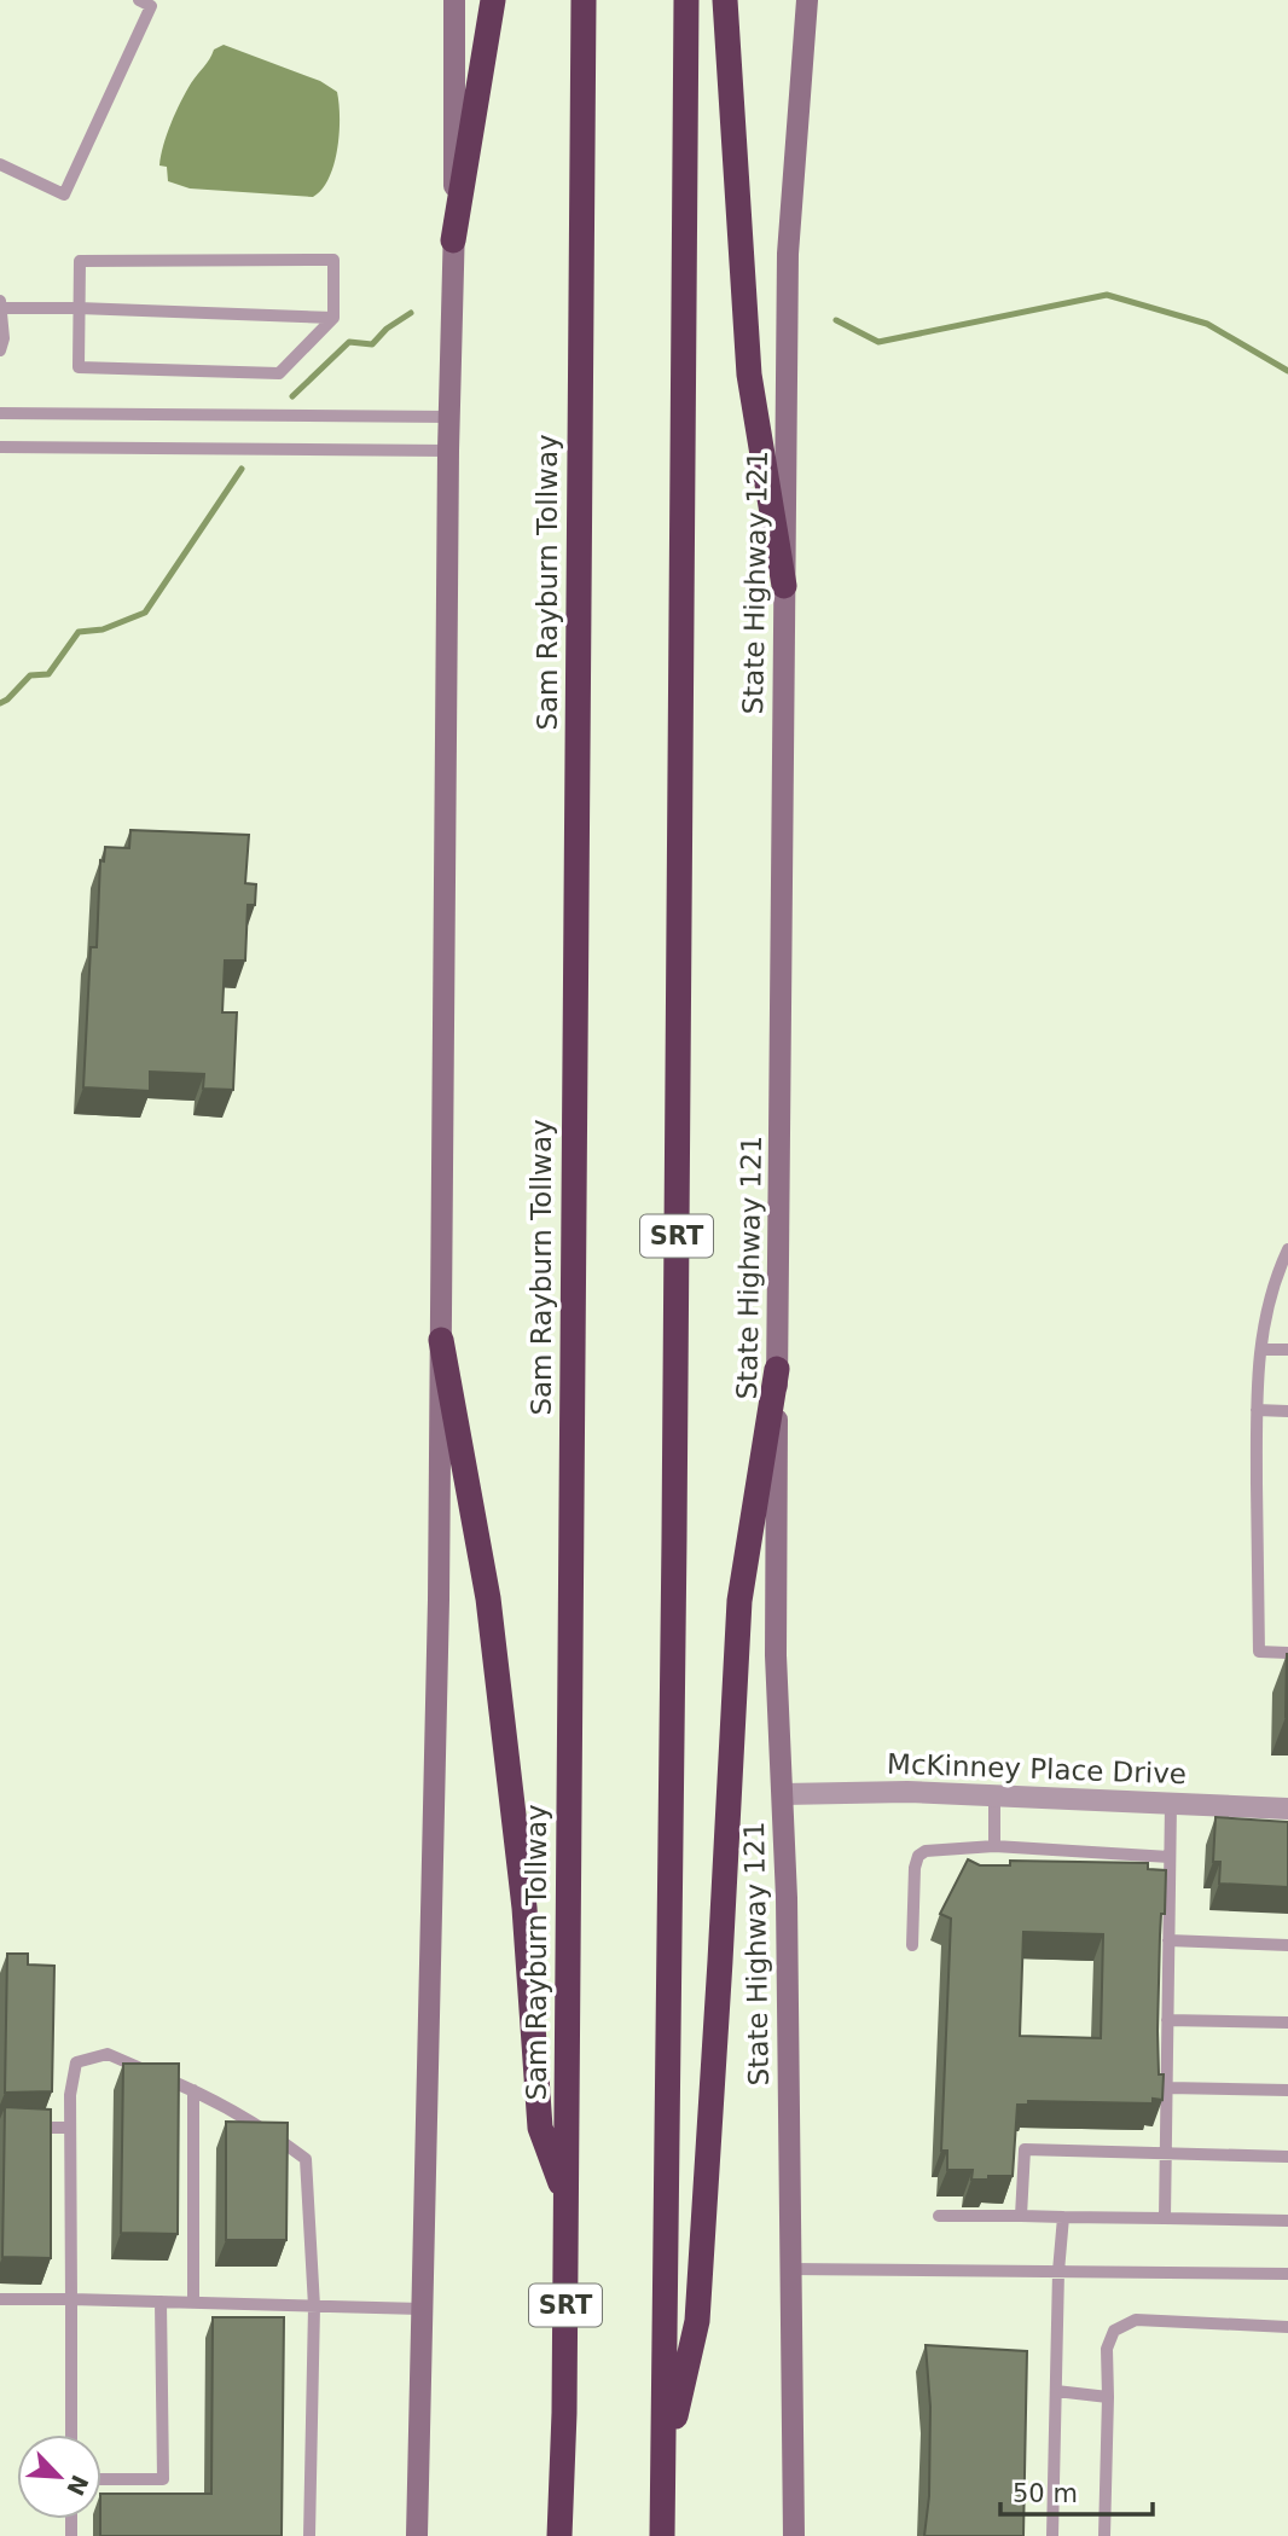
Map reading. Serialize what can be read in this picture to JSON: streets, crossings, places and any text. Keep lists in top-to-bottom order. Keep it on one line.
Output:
{"streets":{"highway":["Sam Rayburn Tollway","SRT"],"main road":["State Highway 121"],"street":["McKinney Place Drive"]},"crossings":[["State Highway 121","McKinney Place Drive"]],"scale_bar":"50 m","north":"bottom right"}
